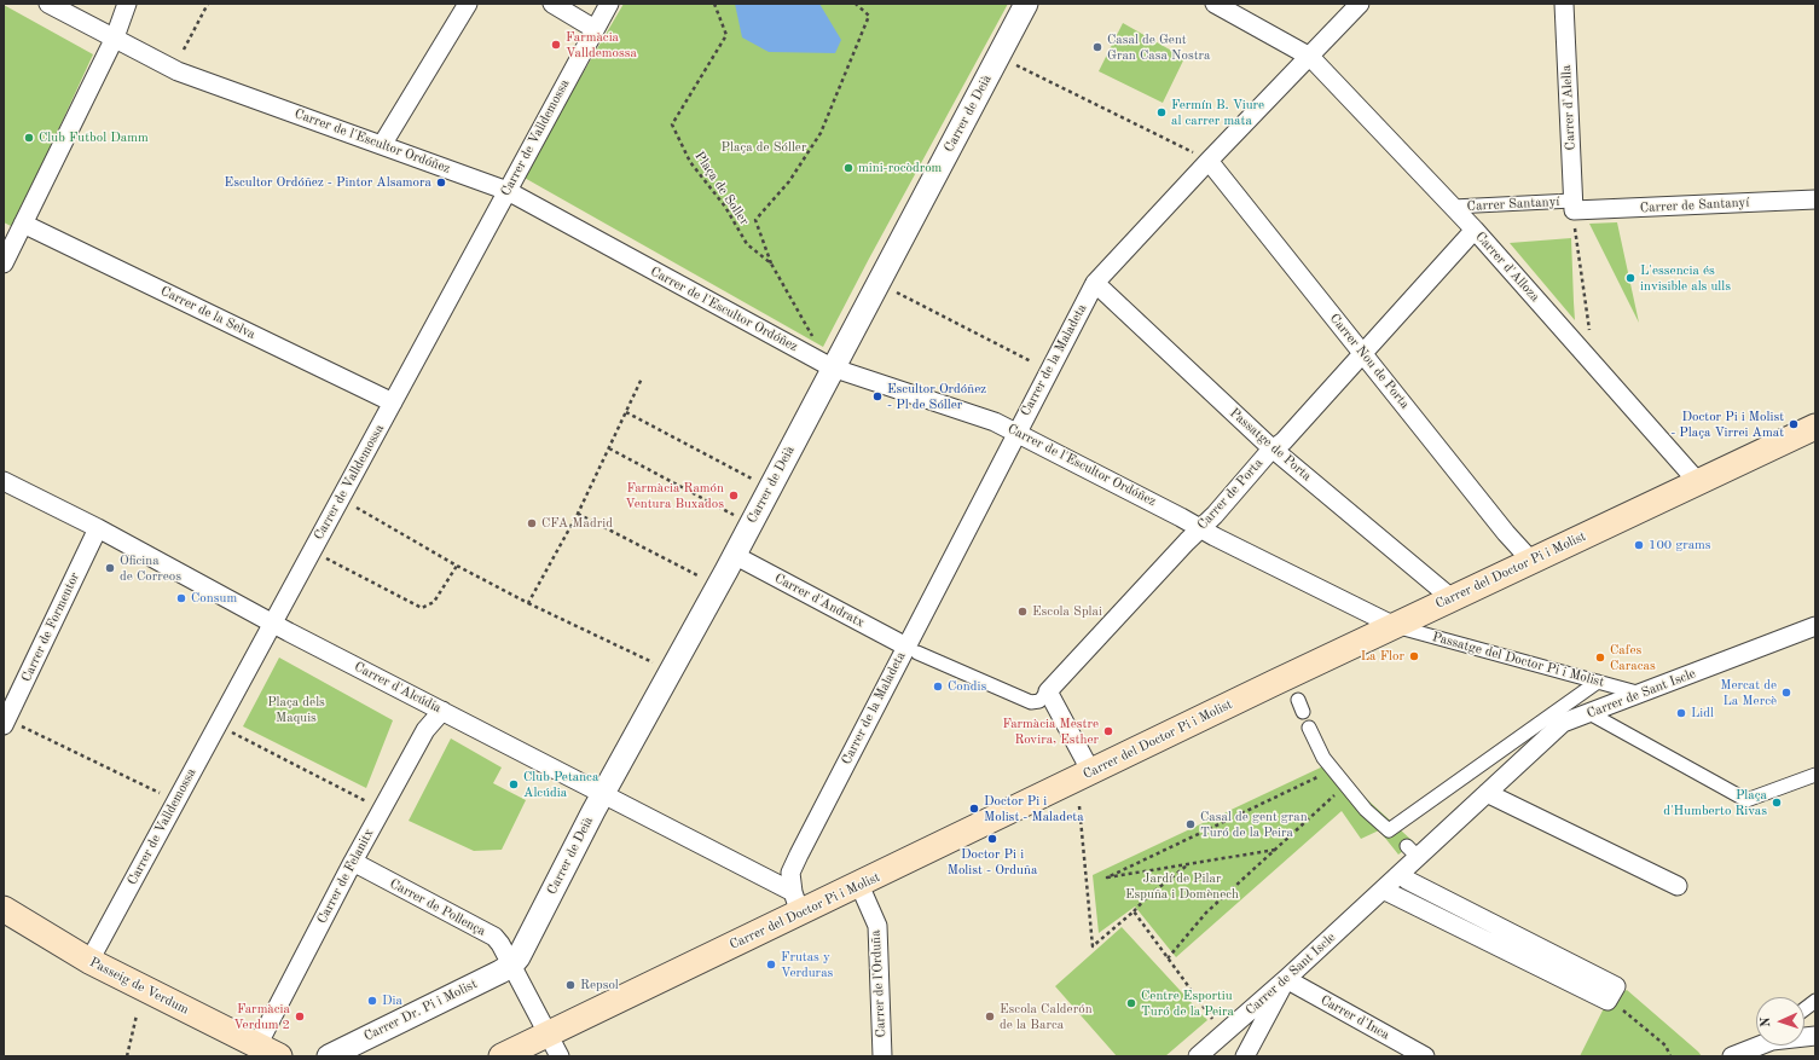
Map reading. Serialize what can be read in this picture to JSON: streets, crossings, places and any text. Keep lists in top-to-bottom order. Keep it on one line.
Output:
{"streets":{"main road":["Carrer del Doctor Pi i Molist","Passeig de Verdum"],"street":["Carrer d'Alella","Carrer de Deià","Carrer de Valldemossa","Carrer de l'Escultor Ordóñez","Carrer Santanyí","Carrer de Santanyí","Carrer d'Alloza","Carrer de la Selva","Carrer de la Maladeta","Carrer Nou de Porta","Passatge de Porta","Carrer de Porta","Carrer d'Andratx","Carrer de Formentor","Passatge del Doctor Pi i Molist","Carrer d'Alcúdia","Carrer de Sant Iscle","Carrer de Felanitx","Carrer de Pollença","Carrer de l'Orduña","Carrer Dr. Pi i Molist","Carrer d'Inca"],"path":["Plaça de Soller"]},"crossings":[["Carrer d'Alella","Carrer Santanyí"],["Carrer d'Alella","Carrer de Santanyí"],["Carrer de Deià","Carrer de l'Escultor Ordóñez"],["Carrer de Deià","Carrer d'Andratx"],["Carrer de Deià","Carrer d'Alcúdia"],["Carrer de Deià","Carrer de Pollença"],["Carrer de Deià","Carrer Dr. Pi i Molist"],["Carrer de Valldemossa","Carrer de l'Escultor Ordóñez"],["Carrer de Valldemossa","Carrer de la Selva"],["Carrer de Valldemossa","Carrer d'Alcúdia"],["Carrer de Valldemossa","Passeig de Verdum"],["Carrer de l'Escultor Ordóñez","Carrer de la Maladeta"],["Carrer de l'Escultor Ordóñez","Carrer de Porta"],["Carrer de l'Escultor Ordóñez","Carrer del Doctor Pi i Molist"],["Carrer de l'Escultor Ordóñez","Passatge del Doctor Pi i Molist"],["Carrer Santanyí","Carrer de Santanyí"],["Carrer Santanyí","Carrer d'Alloza"],["Carrer d'Alloza","Carrer de la Maladeta"],["Carrer d'Alloza","Carrer de Porta"],["Carrer d'Alloza","Carrer del Doctor Pi i Molist"],["Carrer de la Maladeta","Carrer Nou de Porta"],["Carrer de la Maladeta","Passatge de Porta"],["Carrer de la Maladeta","Carrer del Doctor Pi i Molist"],["Carrer de la Maladeta","Carrer d'Andratx"],["Carrer de la Maladeta","Carrer d'Alcúdia"],["Carrer Nou de Porta","Carrer de Porta"],["Carrer Nou de Porta","Carrer del Doctor Pi i Molist"],["Passatge de Porta","Carrer de Porta"],["Passatge de Porta","Carrer del Doctor Pi i Molist"],["Carrer de Porta","Carrer d'Andratx"],["Carrer del Doctor Pi i Molist","Passatge del Doctor Pi i Molist"],["Carrer del Doctor Pi i Molist","Carrer d'Alcúdia"],["Carrer del Doctor Pi i Molist","Carrer de Pollença"],["Carrer del Doctor Pi i Molist","Carrer de l'Orduña"],["Carrer de Formentor","Carrer d'Alcúdia"],["Passatge del Doctor Pi i Molist","Carrer de Sant Iscle"],["Carrer d'Alcúdia","Carrer de Felanitx"],["Carrer de Sant Iscle","Carrer d'Inca"],["Carrer de Felanitx","Carrer de Pollença"],["Carrer de Felanitx","Passeig de Verdum"],["Carrer de Pollença","Carrer Dr. Pi i Molist"]],"parks":["Plaça de Sóller","Plaça dels Maquis","Jardí de Pilar Espuña i Domènech"],"places":["Farmàcia Valldemossa","Casal de Gent Gran Casa Nostra","Fermín B. Viure al carrer mata","Club Futbol Damm","mini-rocòdrom","Escultor Ordóñez - Pintor Alsamora","L'essencia és invisible als ulls","Escultor Ordóñez - Pl de Sóller","Doctor Pi i Molist - Plaça Virrei Amat","Farmàcia Ramón Ventura Buxados","CFA Madrid","100 grams","Oficina de Correos","Consum","Escola Splai","La Flor","Cafes Caracas","Condis","Mercat de La Mercè","Lidl","Farmàcia Mestre Rovira, Esther","Club Petanca Alcúdia","Plaça d'Humberto Rivas","Doctor Pi i Molist - Maladeta","Casal de gent gran Turó de la Peira","Doctor Pi i Molist - Orduña","Frutas y Verduras","Repsol","Dia","Centre Esportiu Turó de la Peira","Farmàcia Verdum 2","Escola Calderón de la Barca"],"north":"left"}
